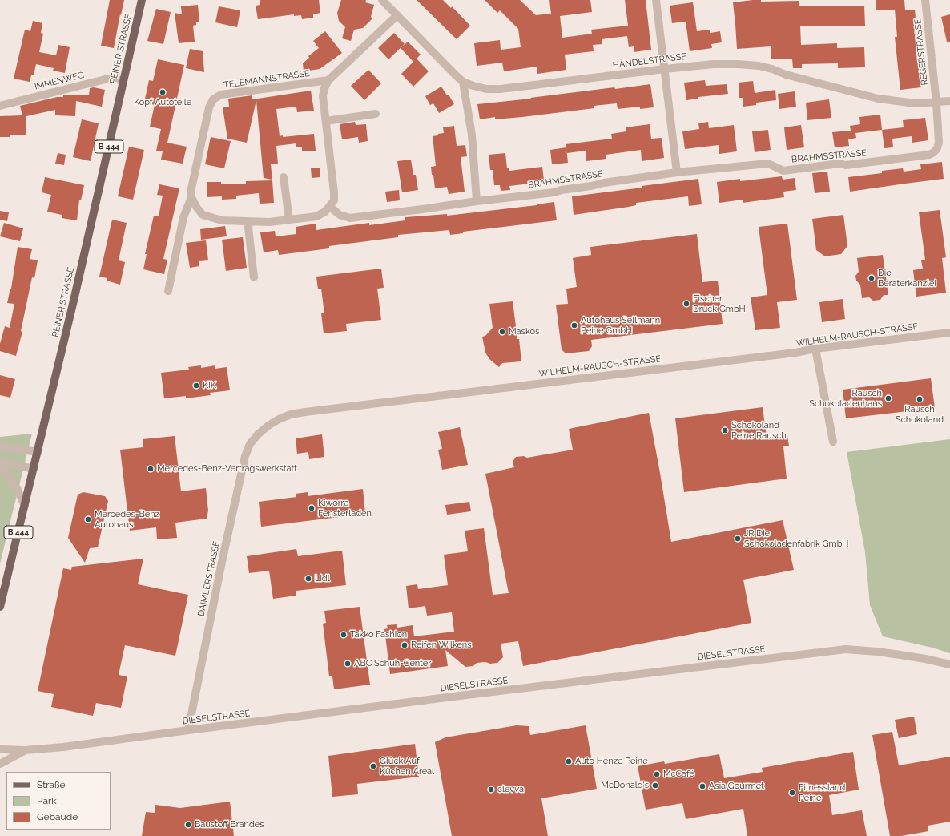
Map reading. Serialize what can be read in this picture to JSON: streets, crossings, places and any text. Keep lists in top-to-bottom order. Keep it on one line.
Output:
{"streets":{"main road":["PEINER STRASSE","B 444"],"street":["REGERSTRASSE","HÄNDELSTRASSE","TELEMANNSTRASSE","IMMENWEG","BRAHMSSTRASSE","WILHELM-RAUSCH-STRASSE","DAIMLERSTRASSE","DIESELSTRASSE"]},"crossings":[["PEINER STRASSE","IMMENWEG"],["REGERSTRASSE","HÄNDELSTRASSE"],["REGERSTRASSE","BRAHMSSTRASSE"],["HÄNDELSTRASSE","BRAHMSSTRASSE"],["WILHELM-RAUSCH-STRASSE","DAIMLERSTRASSE"],["DAIMLERSTRASSE","DIESELSTRASSE"]],"places":["Kopf Autoteile","Die Beraterkanzlei","Fischer Druck GmbH","Autohaus Sellmann Peine GmbH","Maskos","KIK","Rausch Schokoladenhaus","Rausch Schokoland","Schokoland Peine Rausch","Mercedes-Benz-Vertragswerkstatt","Kiworra Fensterladen","Mercedes-Benz Autohaus","JR Die Schokoladenfabrik GmbH","Lidl","Takko Fashion","Reifen Wilkens","ABC Schuh-Center","Auto Henze Peine","Glück Auf Küchen Areal","McCafé","McDonald's","Asia Gourmet","clevva","Fitnessland Peine","Baustoff Brandes"],"legend":["Straße","Park","Gebäude"]}
